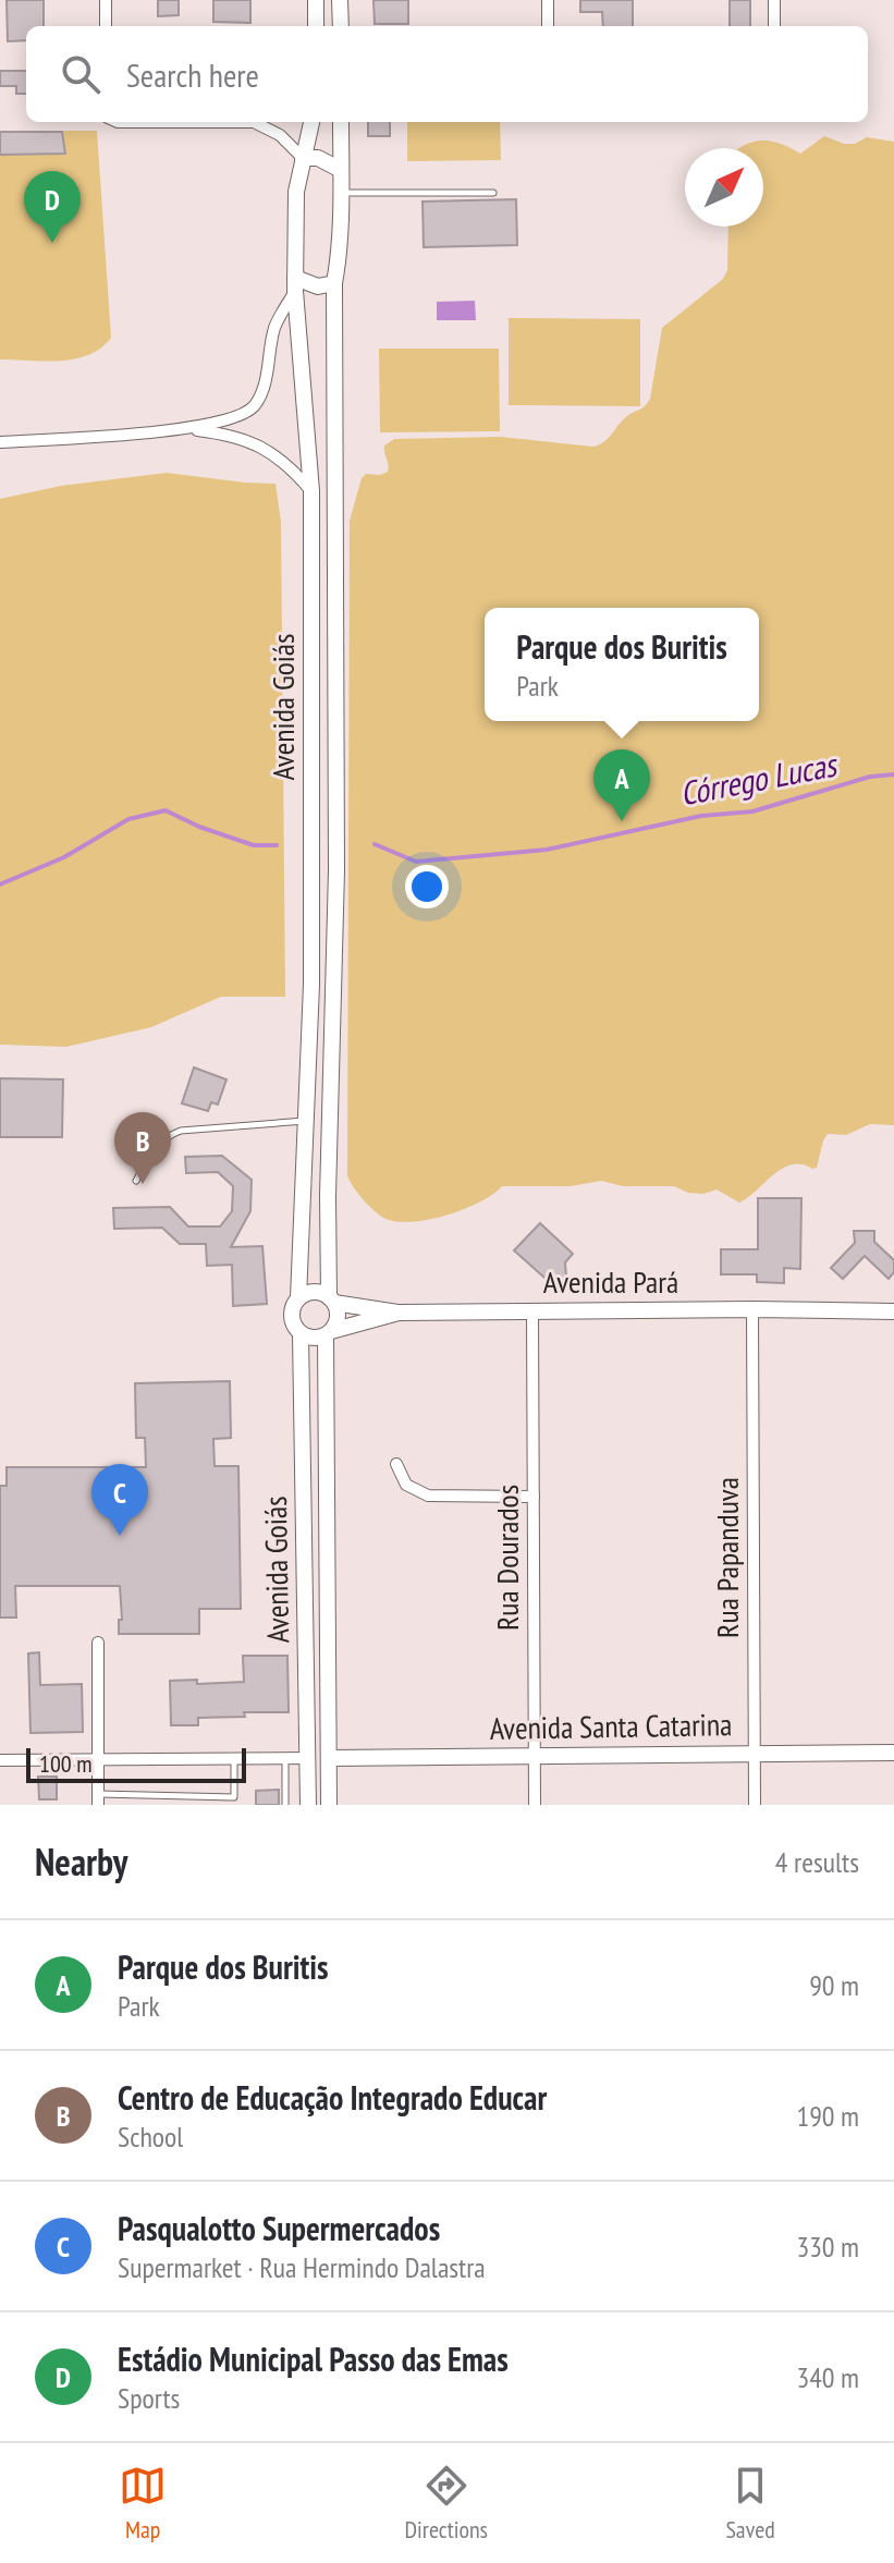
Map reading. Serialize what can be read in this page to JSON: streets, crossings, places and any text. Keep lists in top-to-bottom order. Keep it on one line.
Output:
{"streets":{"main road":["Avenida Goiás","Avenida Pará","Avenida Santa Catarina"],"street":["Rua Dourados","Rua Papanduva"]},"crossings":[["Avenida Goiás","Avenida Pará"],["Avenida Goiás","Avenida Santa Catarina"],["Avenida Pará","Rua Dourados"],["Avenida Pará","Rua Papanduva"],["Rua Dourados","Avenida Santa Catarina"],["Rua Papanduva","Avenida Santa Catarina"]],"water":["Córrego Lucas"],"scale_bar":"100 m","north":"top right","page":{"search":"Search here","pins":["D","A","B","C"],"popup":["Parque dos Buritis","Park"],"scale":"100 m","heading":["Nearby","4 results"],"list":[{"mark":"A","name":"Parque dos Buritis","note":"Park","value":"90 m"},{"mark":"B","name":"Centro de Educação Integrado Educar","note":"School","value":"190 m"},{"mark":"C","name":"Pasqualotto Supermercados","note":"Supermarket · Rua Hermindo Dalastra","value":"330 m"},{"mark":"D","name":"Estádio Municipal Passo das Emas","note":"Sports","value":"340 m"}],"nav":["Map","Directions","Saved"]}}
